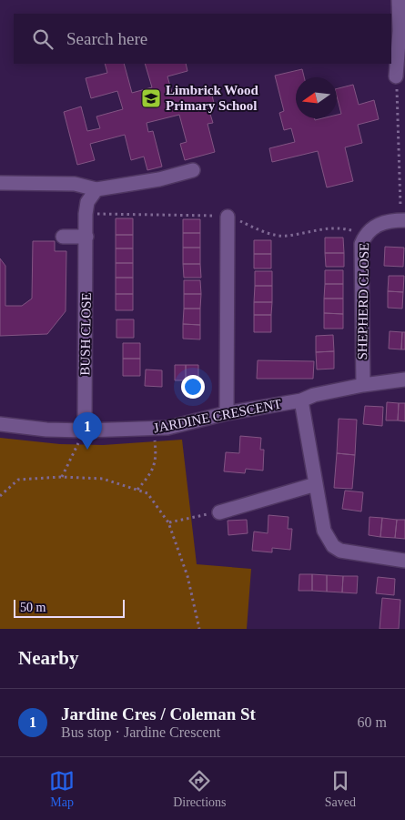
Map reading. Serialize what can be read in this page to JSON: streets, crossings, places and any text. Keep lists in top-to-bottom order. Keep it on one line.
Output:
{"streets":{"street":["SHEPHERD CLOSE","BUSH CLOSE","JARDINE CRESCENT"]},"crossings":[["SHEPHERD CLOSE","JARDINE CRESCENT"],["BUSH CLOSE","JARDINE CRESCENT"]],"places":{"school or university":["Limbrick Wood Primary School"]},"scale_bar":"50 m","north":"left","page":{"search":"Search here","pins":"1","scale":"50 m","heading":"Nearby","list":[{"mark":"1","name":"Jardine Cres / Coleman St","note":"Bus stop · Jardine Crescent","value":"60 m"}],"nav":["Map","Directions","Saved"]}}
